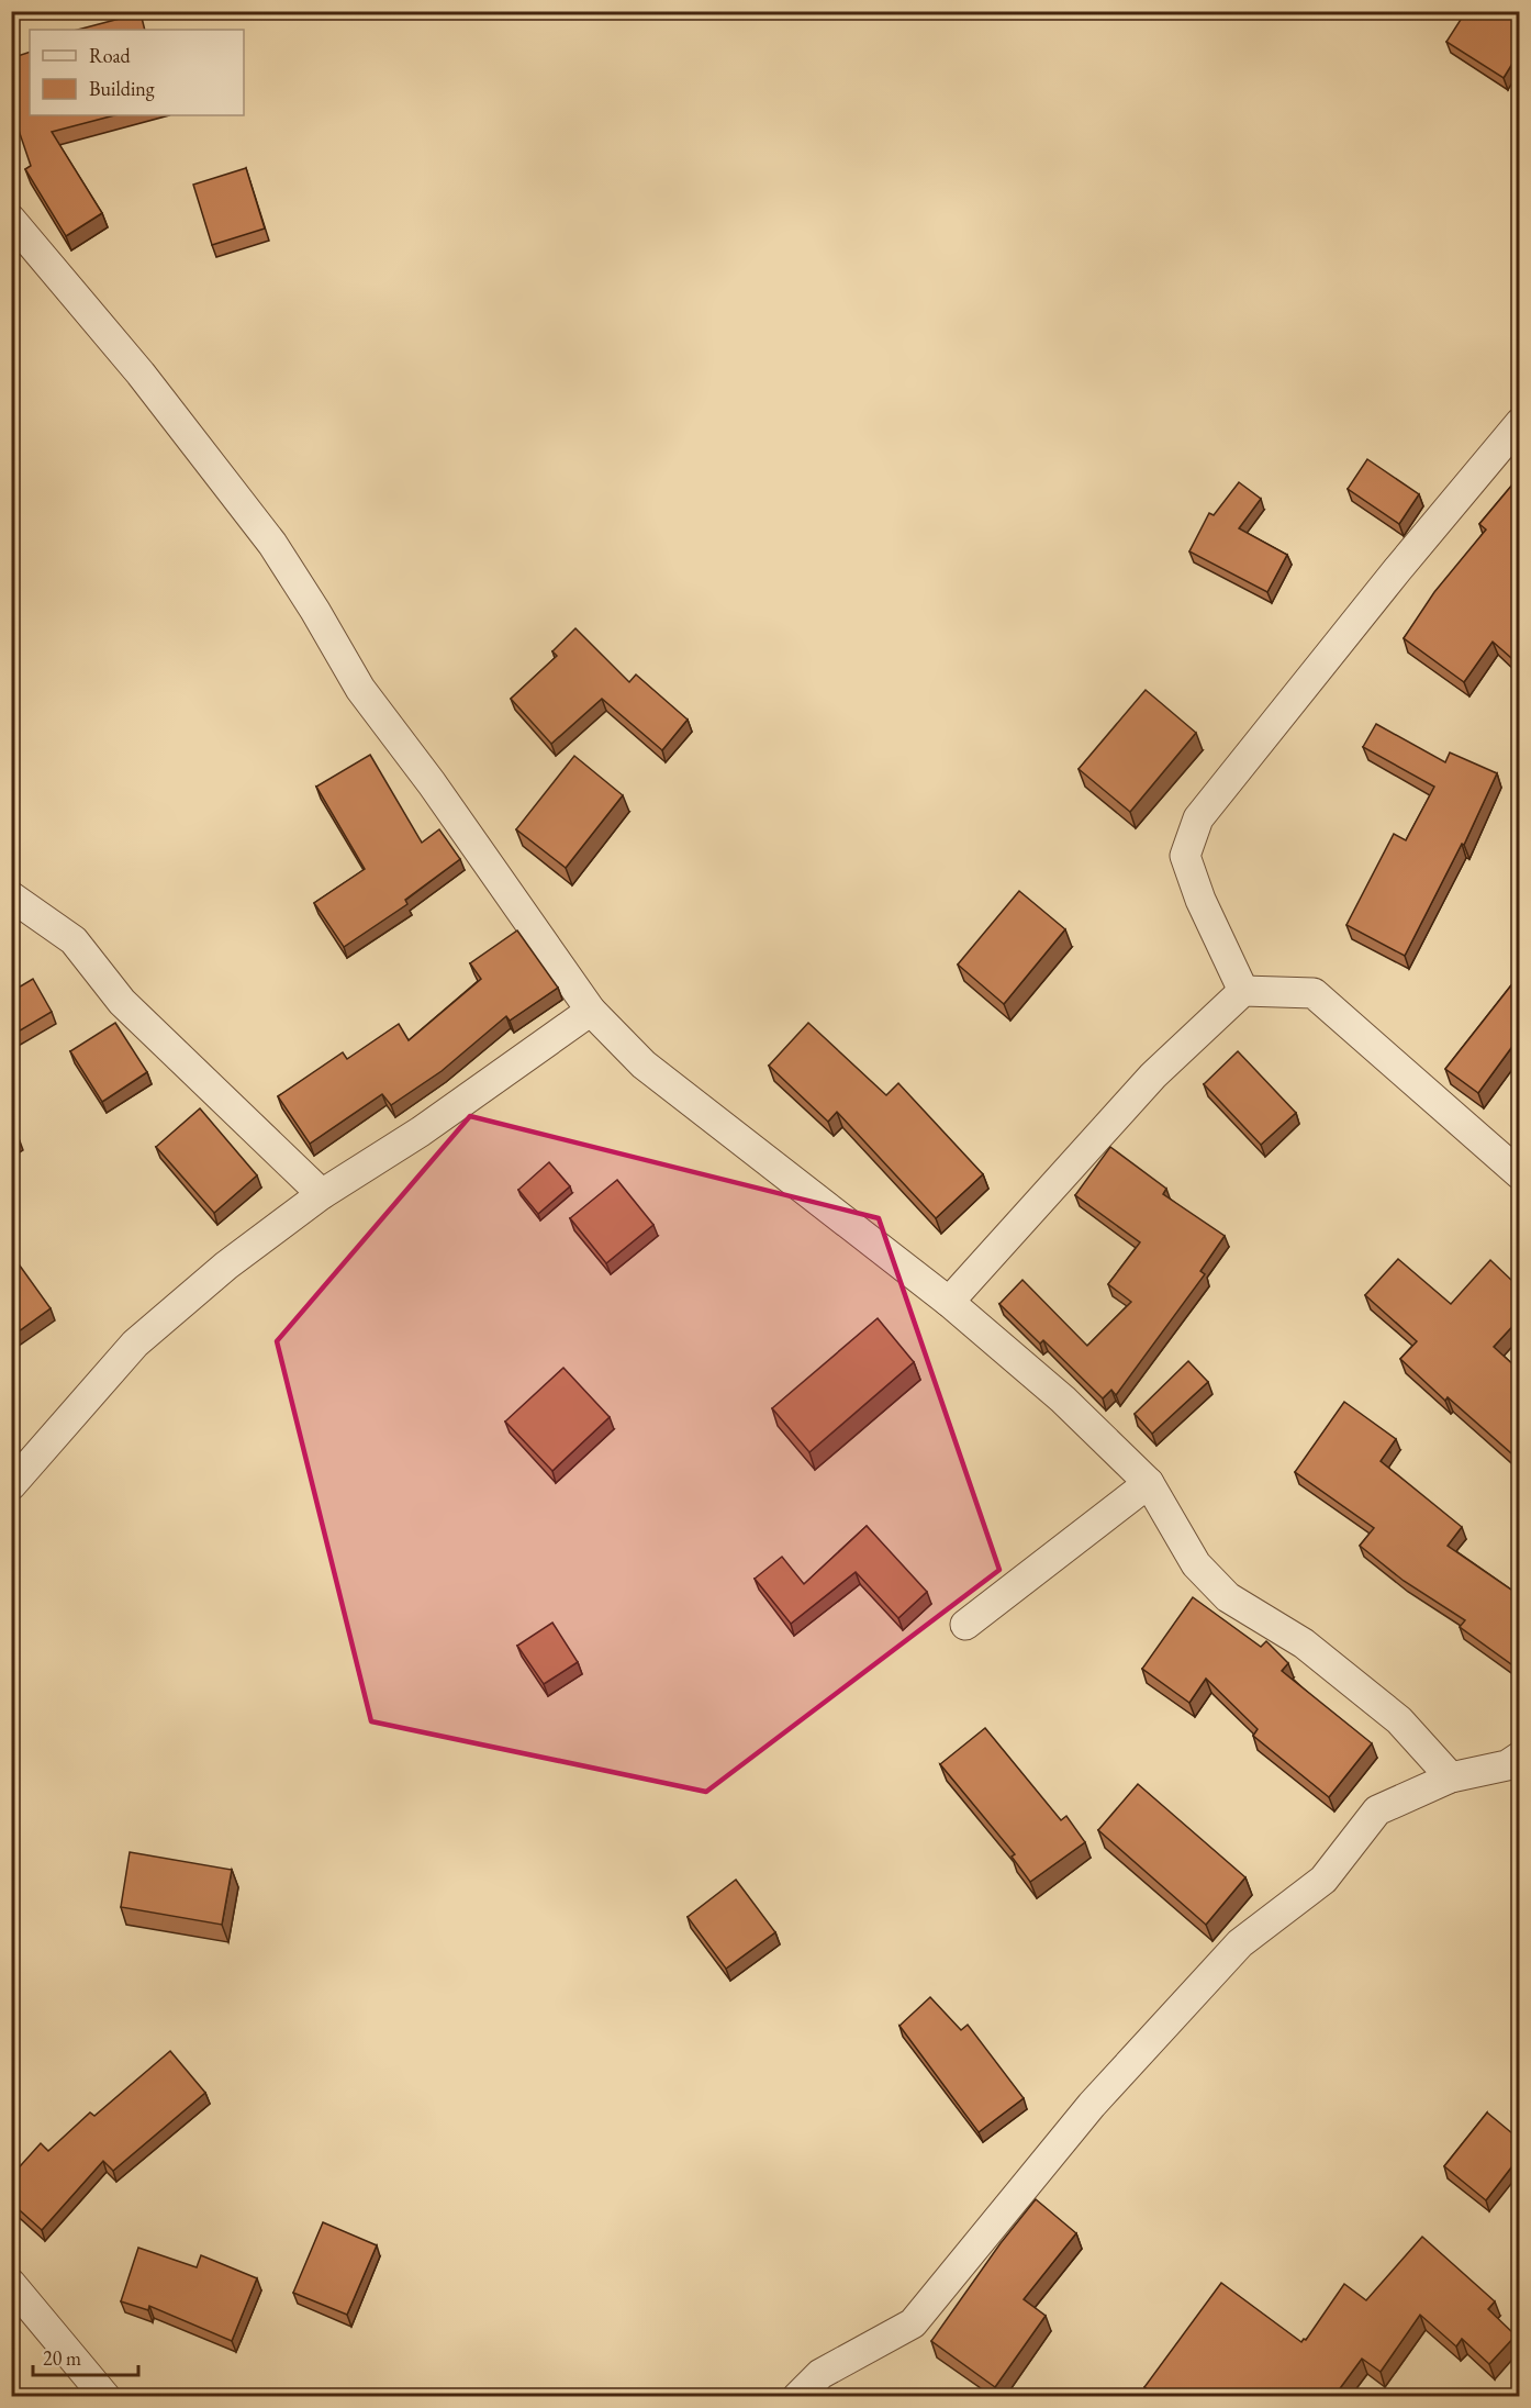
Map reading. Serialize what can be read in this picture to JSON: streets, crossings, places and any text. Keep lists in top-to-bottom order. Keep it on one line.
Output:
{"legend":["Road","Building"],"scale_bar":"20 m"}
